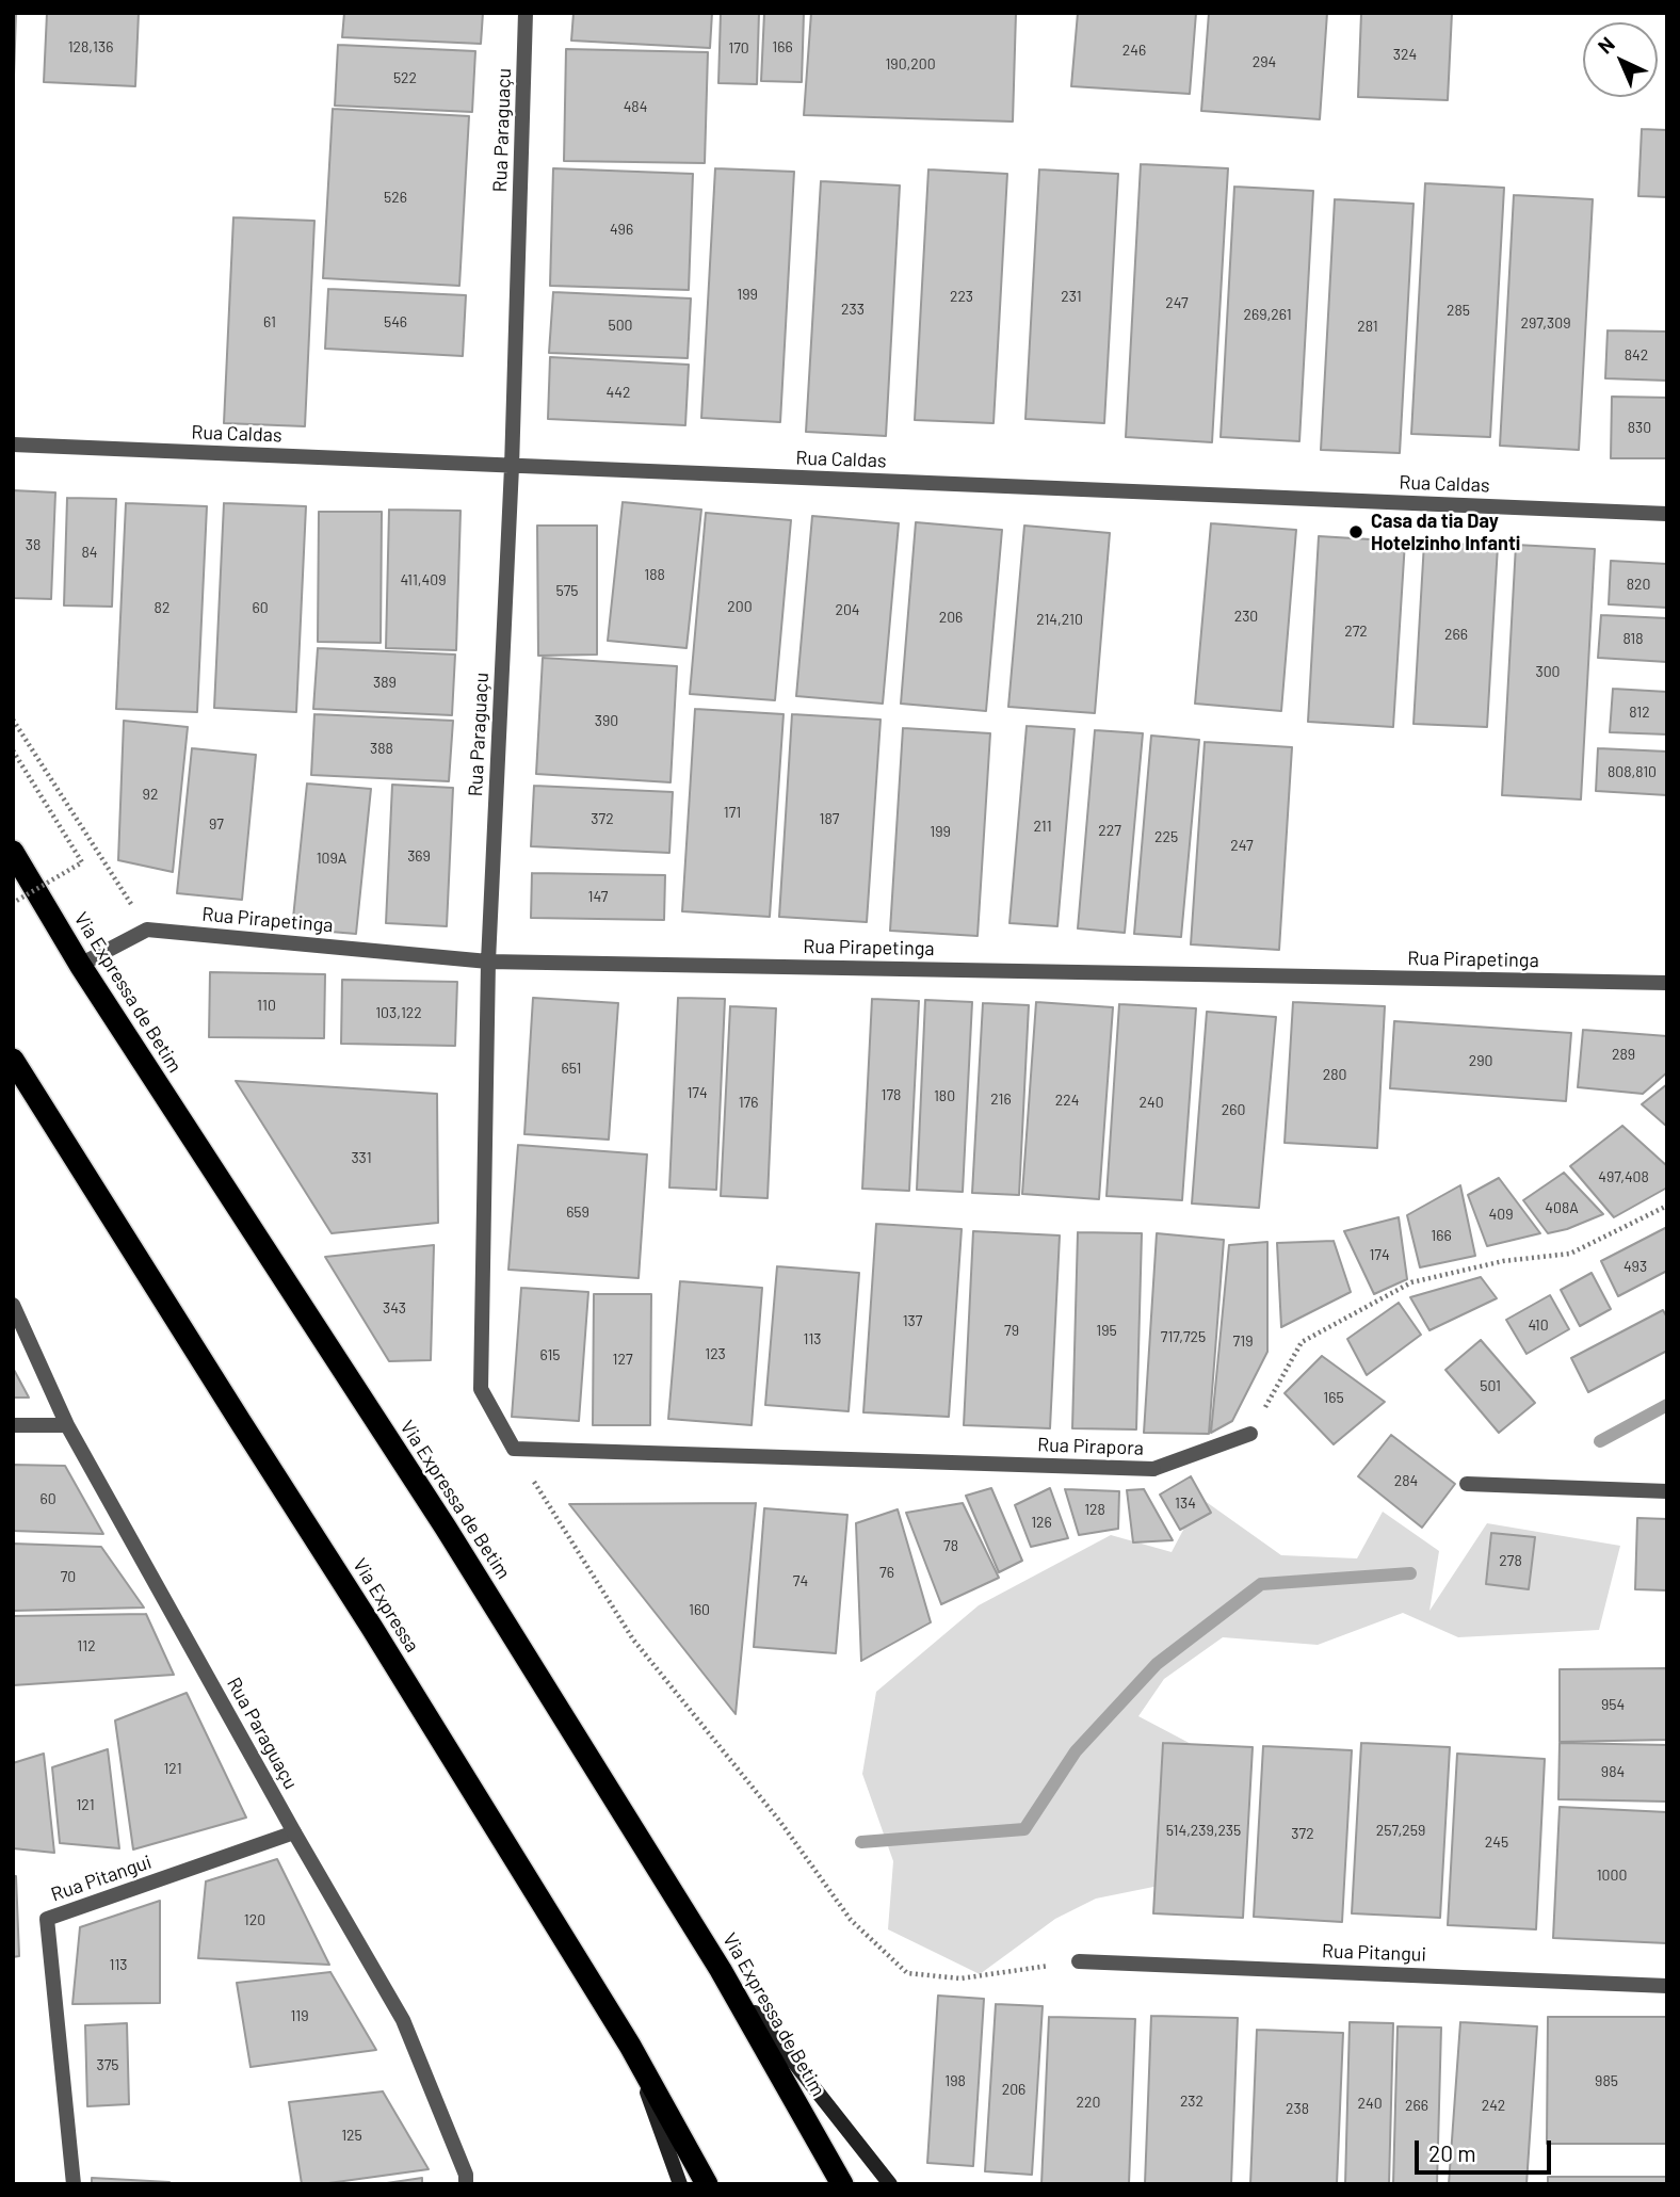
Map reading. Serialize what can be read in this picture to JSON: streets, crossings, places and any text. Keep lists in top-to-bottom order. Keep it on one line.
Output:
{"streets":{"highway":["Via Expressa de Betim","Via Expressa"],"street":["Rua Paraguaçu","Rua Caldas","Rua Pirapetinga","Rua Pirapora","Rua Pitangui"]},"crossings":[["Rua Paraguaçu","Rua Caldas"],["Rua Paraguaçu","Rua Pirapetinga"],["Rua Paraguaçu","Rua Pirapora"],["Rua Paraguaçu","Rua Pitangui"]],"places":["Casa da tia Day Hotelzinho Infanti"],"house_numbers":["128,136","166","170","246","324","294","190,200","522","484","526","496","199","223","231","247","233","285","269,261","61","546","297,309","500","281","842","442","830","38","84","188","411,409","820","575","200","82","60","204","230","206","214,210","272","266","818","300","389","812","390","388","808,810","92","171","372","187","97","211","227","199","225","247","369","109A","147","110","103,122","289","290","651","280","174","178","180","216","224","176","240","260","331","497,408","408A","659","409","166","174","493","343","137","410","79","195","717,725","113","719","123","615","127","501","165","284","60","134","128","126","78","278","76","70","74","160","112","954","121","984","121","514,239,235","257,259","372","245","1000","120","113","119","375","198","985","206","232","220","240","266","242","238","125"],"scale_bar":"20 m","north":"top left"}
